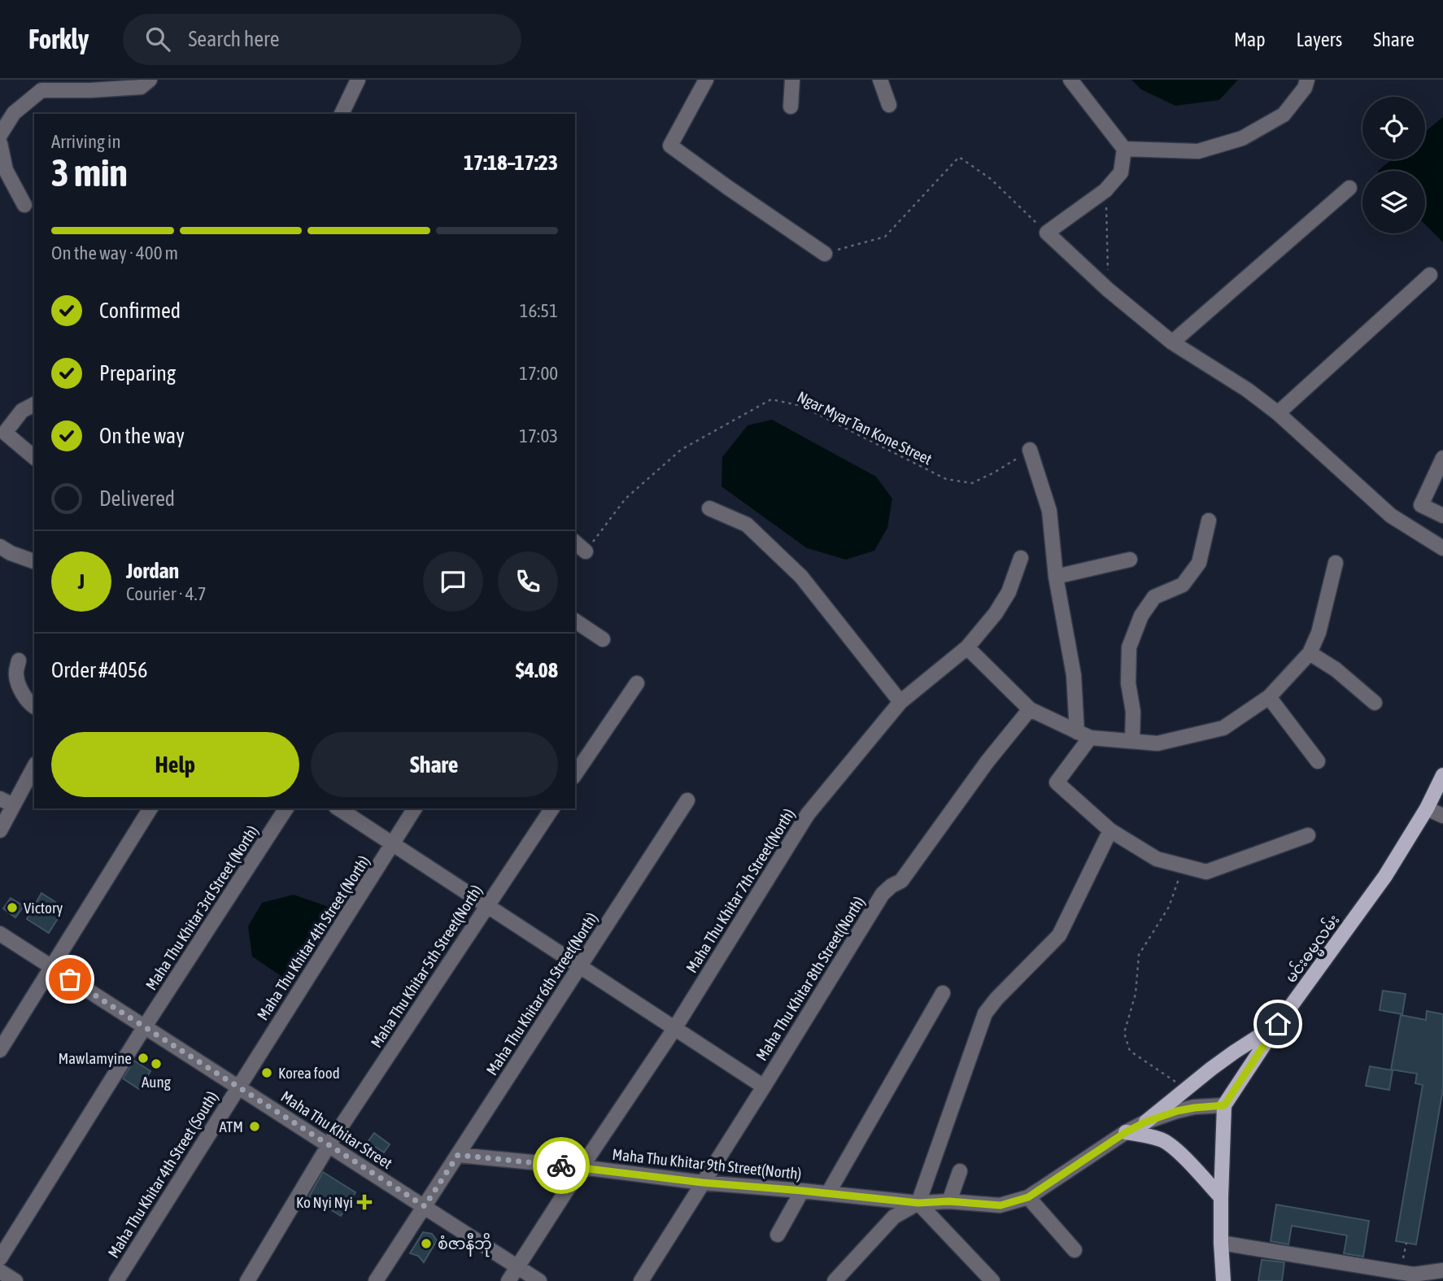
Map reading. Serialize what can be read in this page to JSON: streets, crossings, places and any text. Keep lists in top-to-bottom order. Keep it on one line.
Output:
{"streets":{"main road":["မင်းဓမ္မလမ်း"],"street":["Maha Thu Khitar 7th Street(North)","Maha Thu Khitar 3rd Street (North)","Maha Thu Khitar 4th Street (North)","Maha Thu Khitar 5th Street(North)","Maha Thu Khitar 8th Street(North)","Maha Thu Khitar 6th Street(North)","Maha Thu Khitar Street","Maha Thu Khitar 9th Street(North)","Maha Thu Khitar 4th Street (South)"],"path":["Ngar Myar Tan Kone Street"]},"crossings":[["Maha Thu Khitar 7th Street(North)","Maha Thu Khitar Street"],["Maha Thu Khitar 7th Street(North)","Maha Thu Khitar 9th Street(North)"],["Maha Thu Khitar 3rd Street (North)","Maha Thu Khitar Street"],["Maha Thu Khitar 4th Street (North)","Maha Thu Khitar Street"],["Maha Thu Khitar 4th Street (North)","Maha Thu Khitar 4th Street (South)"],["Maha Thu Khitar 5th Street(North)","Maha Thu Khitar Street"],["Maha Thu Khitar 8th Street(North)","Maha Thu Khitar 9th Street(North)"],["Maha Thu Khitar 6th Street(North)","Maha Thu Khitar Street"],["Maha Thu Khitar 6th Street(North)","Maha Thu Khitar 9th Street(North)"],["Maha Thu Khitar Street","Maha Thu Khitar 4th Street (South)"]],"places":{"other":["Victory","Mawlamyine","Aung","Korea food","ATM","စံဇာနီဘို"],"health":["Ko Nyi Nyi"]},"page":{"header":"Forkly","search":"Search here","nav":["Map","Layers","Share"],"heading":["3 min","Arriving in","17:18–17:23"],"panel":["Jordan","Courier · 4.7","Order #4056","$4.08"],"bar":"On the way · 400 m","list":[["Confirmed","16:51"],["Preparing","17:00"],["On the way","17:03"],"Delivered"],"round":"J","buttons":["Help","Share"]}}
